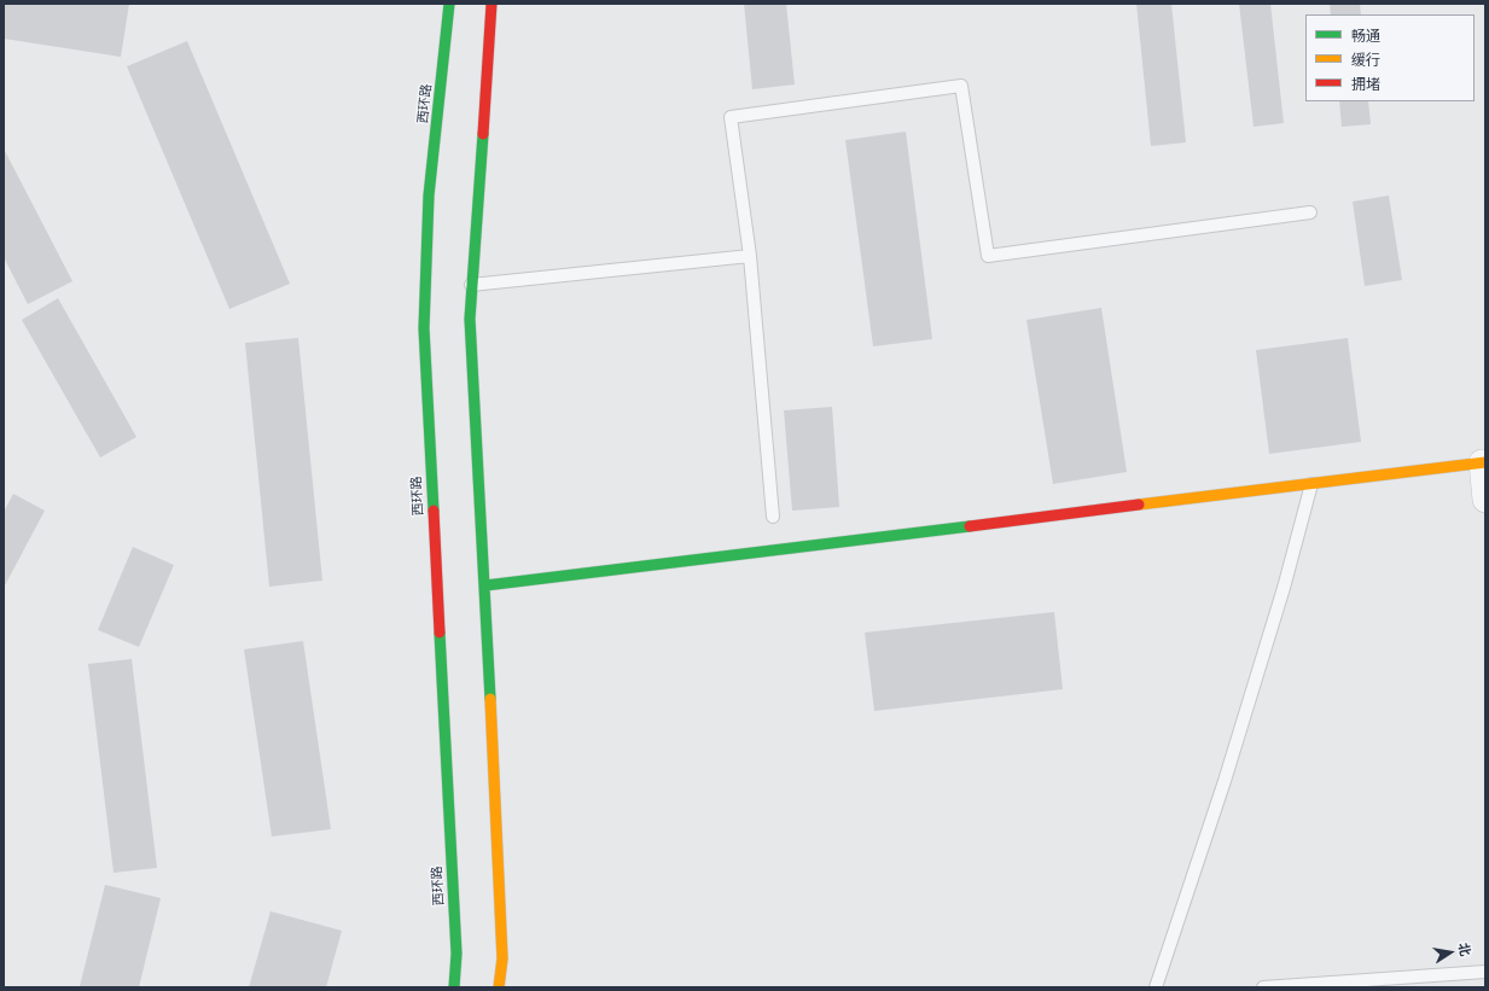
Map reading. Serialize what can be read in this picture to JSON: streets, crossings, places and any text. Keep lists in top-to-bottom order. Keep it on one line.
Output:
{"streets":{"main road":["西环路"]},"legend":["畅通","缓行","拥堵"],"north":"right"}
